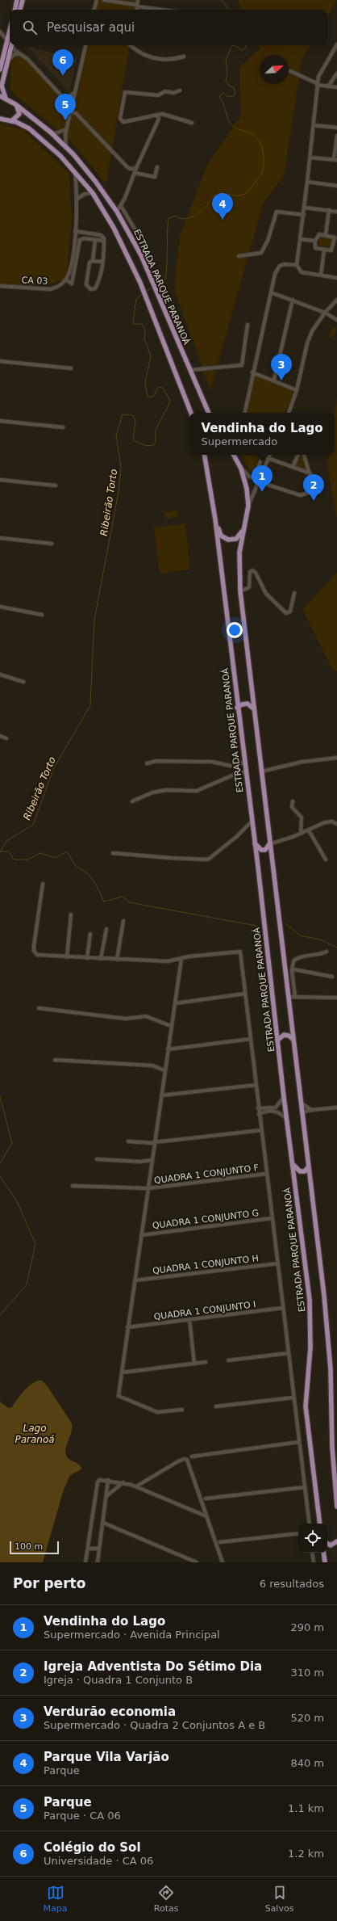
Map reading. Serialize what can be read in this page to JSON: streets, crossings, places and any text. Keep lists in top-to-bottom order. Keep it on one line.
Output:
{"streets":{"main road":["ESTRADA PARQUE PARANOÁ"],"street":["CA 03","QUADRA 1 CONJUNTO F","QUADRA 1 CONJUNTO G","QUADRA 1 CONJUNTO H","QUADRA 1 CONJUNTO I"]},"water":["Ribeirão Torto","Lago Paranoá"],"scale_bar":"100 m","north":"top right","page":{"search":"Pesquisar aqui","pins":["6","5","4","3","1","2"],"popup":["Vendinha do Lago","Supermercado"],"scale":"100 m","heading":["Por perto","6 resultados"],"list":[{"mark":"1","name":"Vendinha do Lago","note":"Supermercado · Avenida Principal","value":"290 m"},{"mark":"2","name":"Igreja Adventista Do Sétimo Dia","note":"Igreja · Quadra 1 Conjunto B","value":"310 m"},{"mark":"3","name":"Verdurão economia","note":"Supermercado · Quadra 2 Conjuntos A e B","value":"520 m"},{"mark":"4","name":"Parque Vila Varjão","note":"Parque","value":"840 m"},{"mark":"5","name":"Parque","note":"Parque · CA 06","value":"1.1 km"},{"mark":"6","name":"Colégio do Sol","note":"Universidade · CA 06","value":"1.2 km"}],"nav":["Mapa","Rotas","Salvos"]}}
